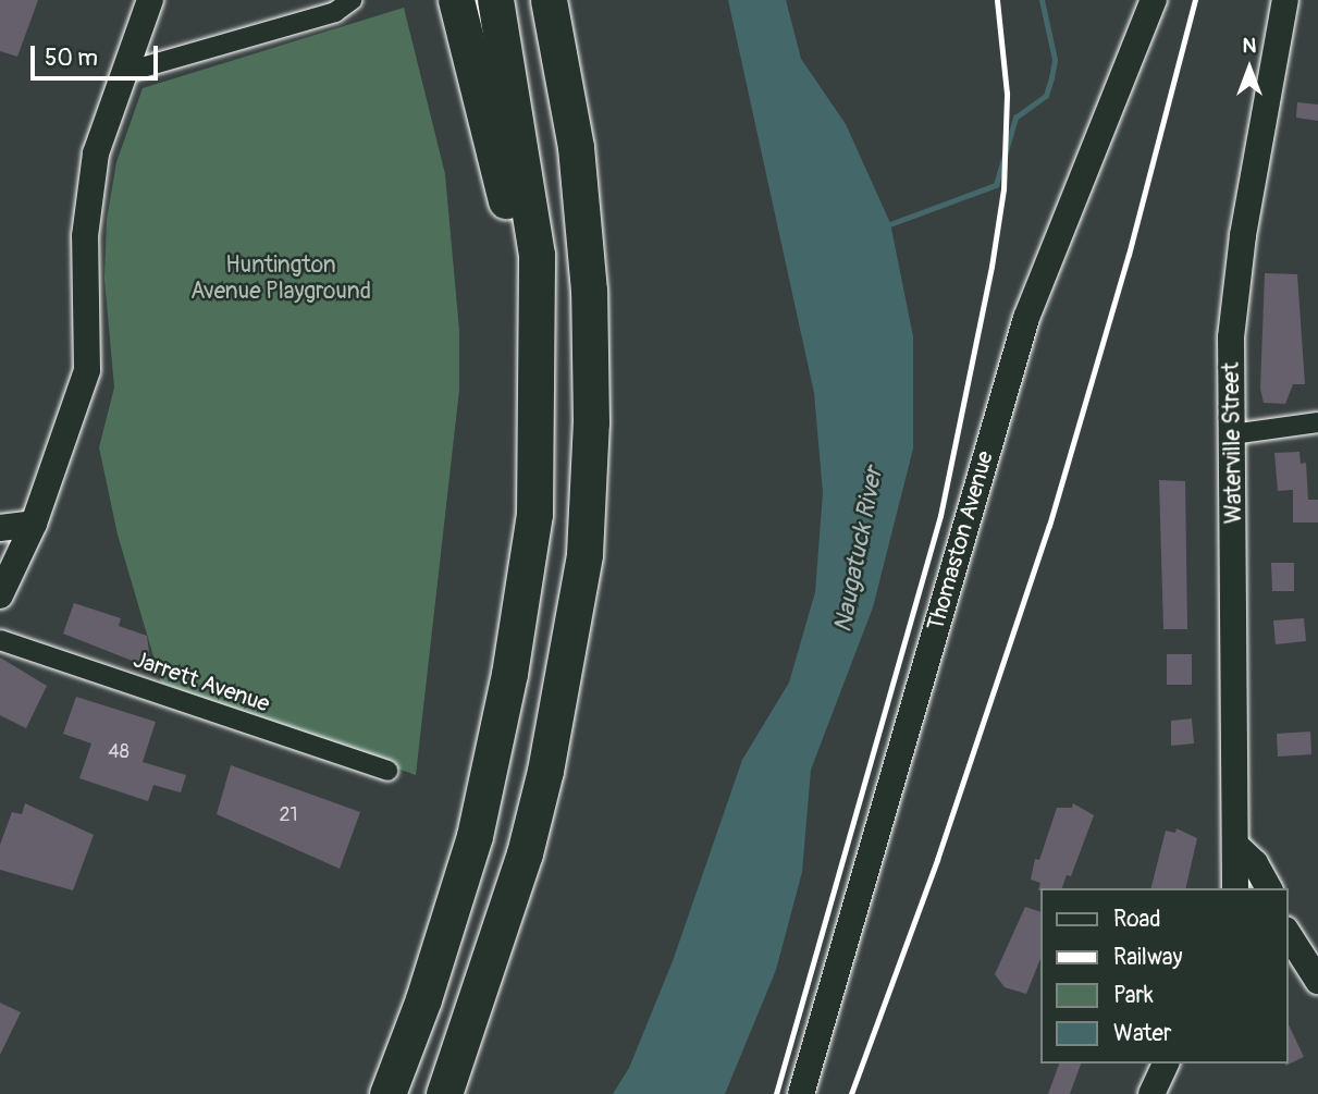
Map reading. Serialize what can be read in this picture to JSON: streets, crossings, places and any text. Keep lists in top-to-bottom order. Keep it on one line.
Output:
{"streets":{"main road":["Waterville Street","Thomaston Avenue"],"street":["Jarrett Avenue"]},"water":["Naugatuck River"],"parks":["Huntington Avenue Playground"],"house_numbers":["48","21"],"legend":["Road","Railway","Park","Water"],"scale_bar":"50 m","north":"top"}
